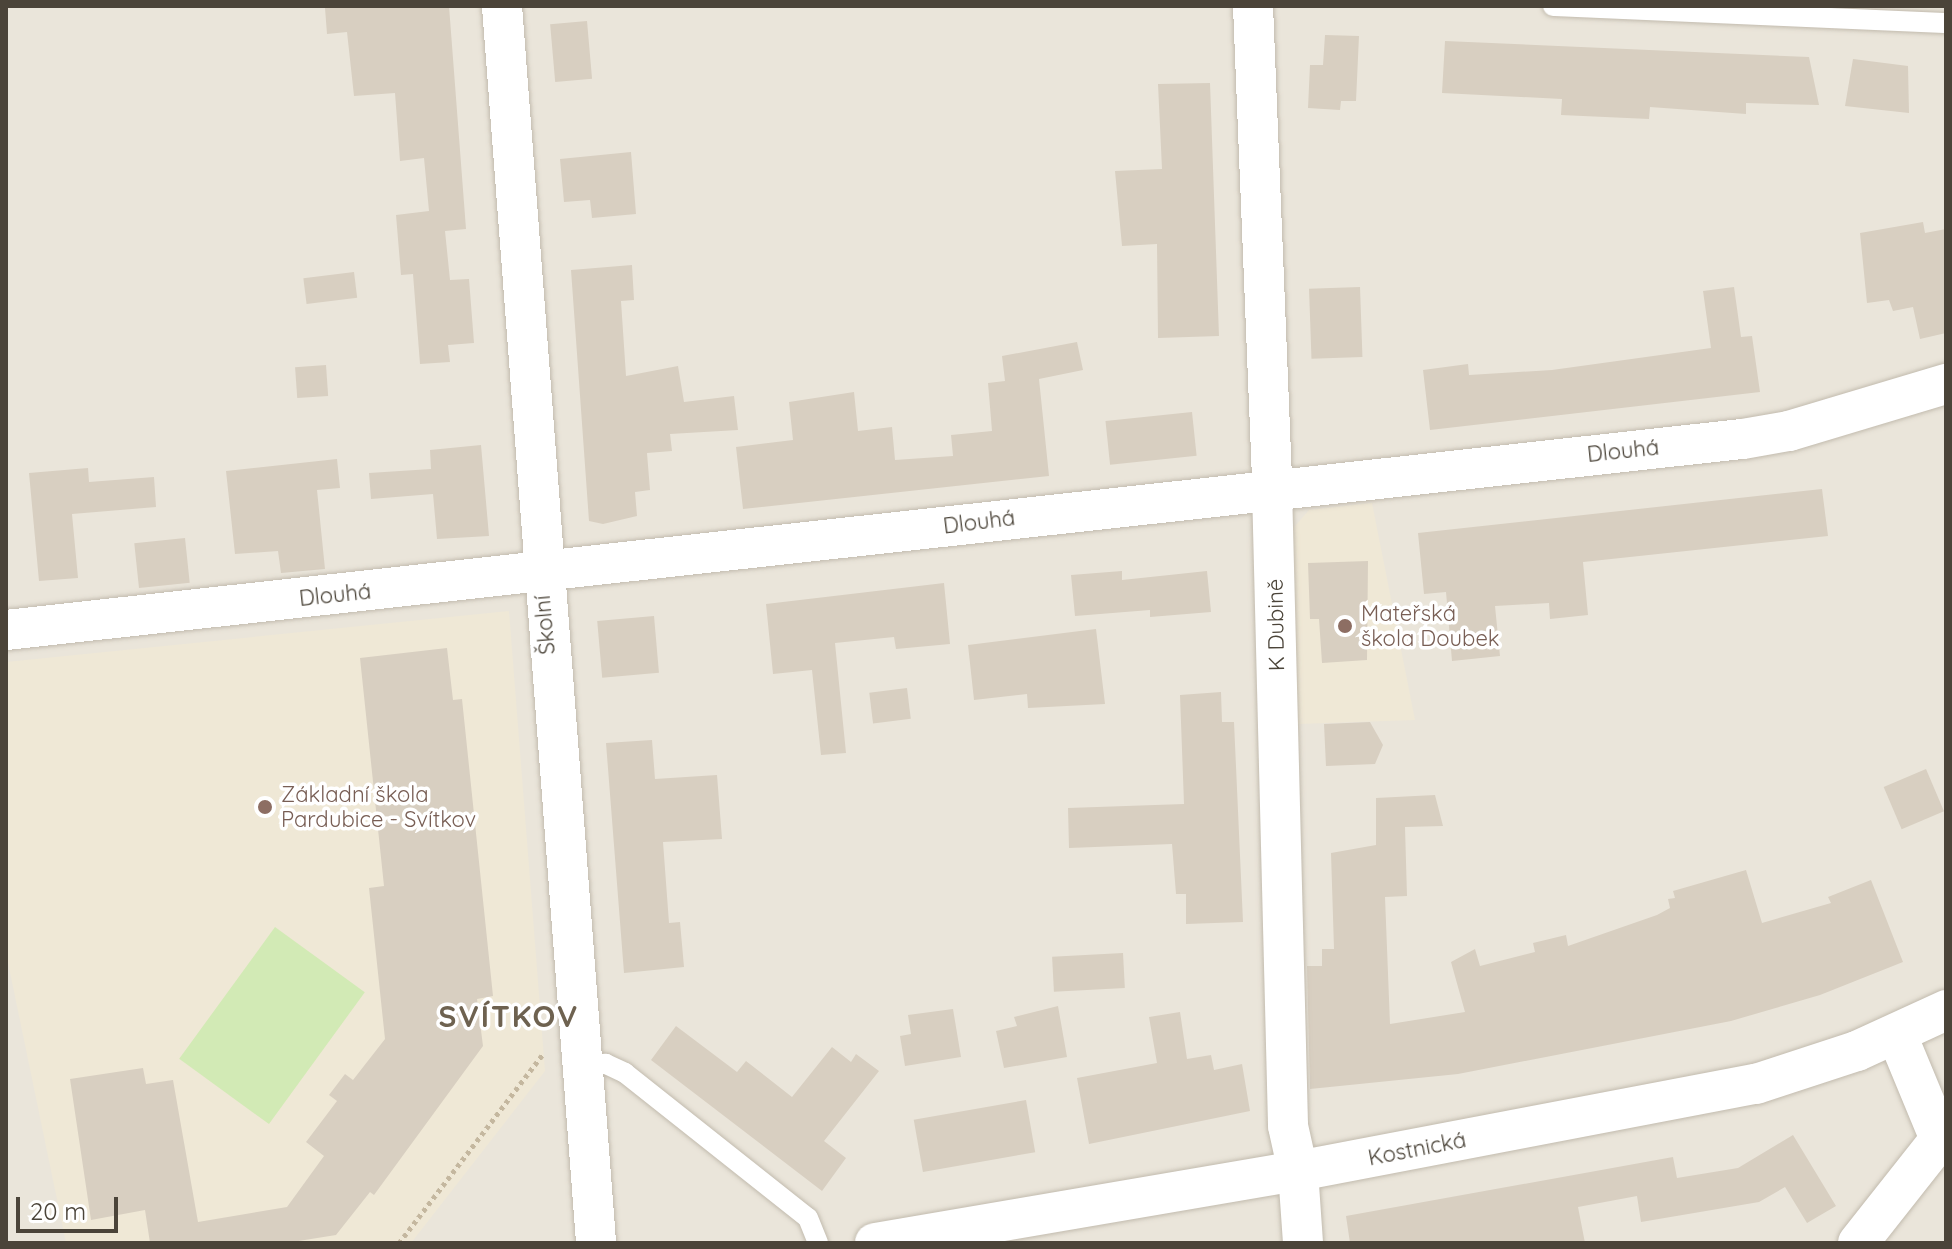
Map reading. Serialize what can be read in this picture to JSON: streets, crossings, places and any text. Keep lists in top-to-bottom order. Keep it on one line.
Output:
{"streets":{"street":["Dlouhá","Školní","K Dubině","Kostnická"]},"crossings":[["Dlouhá","Školní"],["Dlouhá","K Dubině"],["K Dubině","Kostnická"]],"districts":["SVÍTKOV"],"places":["Mateřská škola Doubek","Základní škola Pardubice - Svítkov"],"scale_bar":"20 m"}
